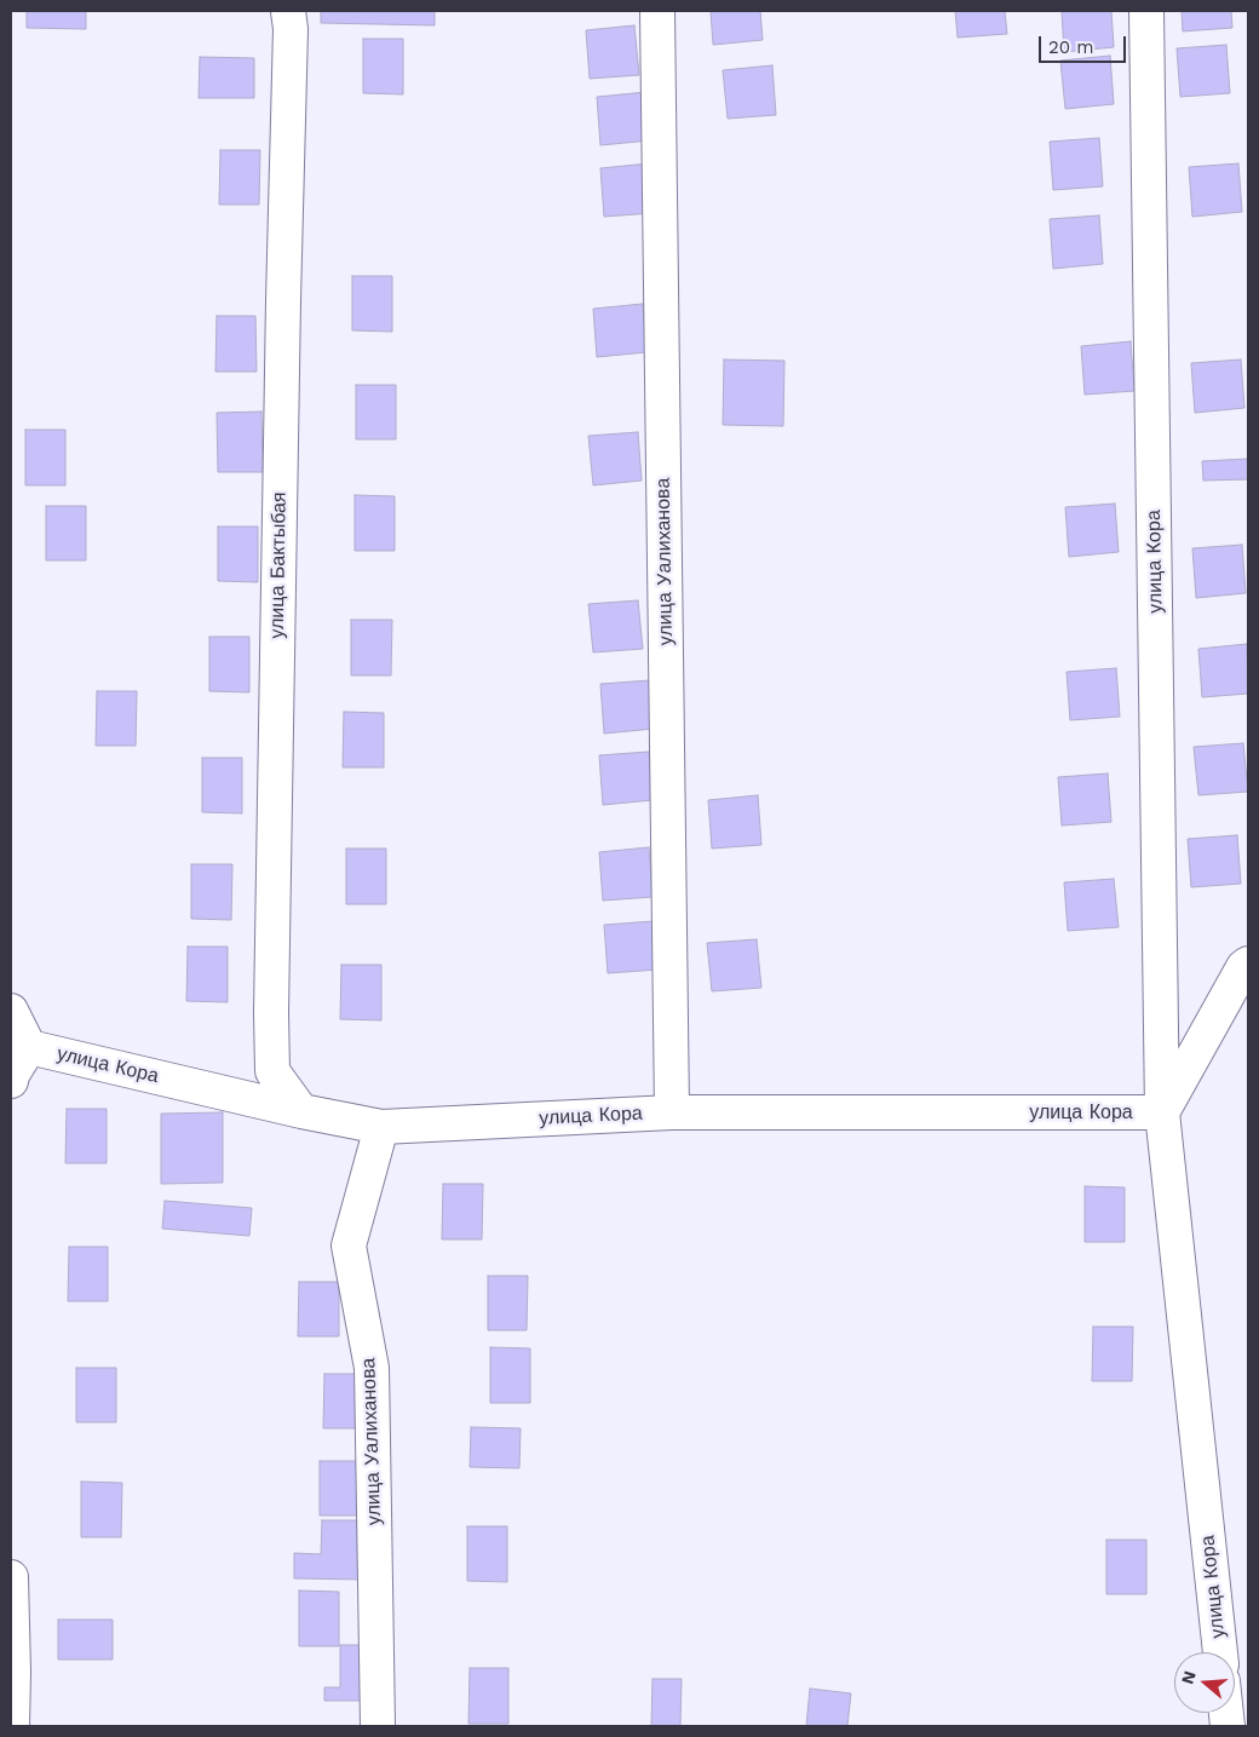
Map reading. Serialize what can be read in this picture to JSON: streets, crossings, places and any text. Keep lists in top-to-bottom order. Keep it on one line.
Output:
{"streets":{"street":["улица Уалиханова","улица Кора","улица Бактыбая"]},"crossings":[["улица Уалиханова","улица Кора"],["улица Кора","улица Бактыбая"]],"scale_bar":"20 m","north":"left"}
